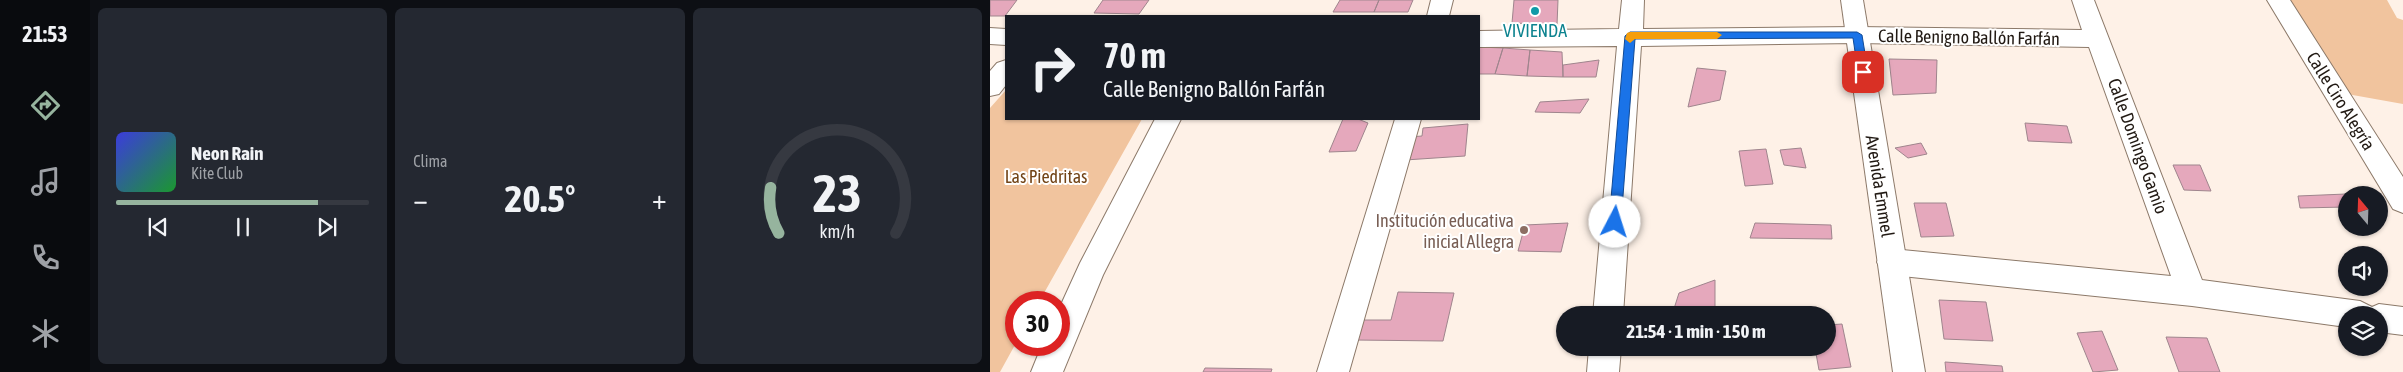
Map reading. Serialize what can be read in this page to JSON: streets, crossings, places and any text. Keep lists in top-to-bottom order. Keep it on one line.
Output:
{"streets":{"street":["Calle Benigno Ballón Farfán","Calle Ciro Alegría","Calle Domingo Gamio","Avenida Emmel"]},"crossings":[["Calle Benigno Ballón Farfán","Calle Domingo Gamio"],["Calle Benigno Ballón Farfán","Avenida Emmel"]],"parks":["Las Piedritas"],"places":["VIVIENDA","Institución educativa inicial Allegra"],"north":"top","page":{"tabs":"21:53","tile":"Clima","turn":["70 m","Calle Benigno Ballón Farfán"],"song":["Neon Rain","Kite Club"],"heat":["−","20.5°","+"],"limit":"30","trip":"21:54 · 1 min · 150 m","gauge":["23","km/h"]}}
